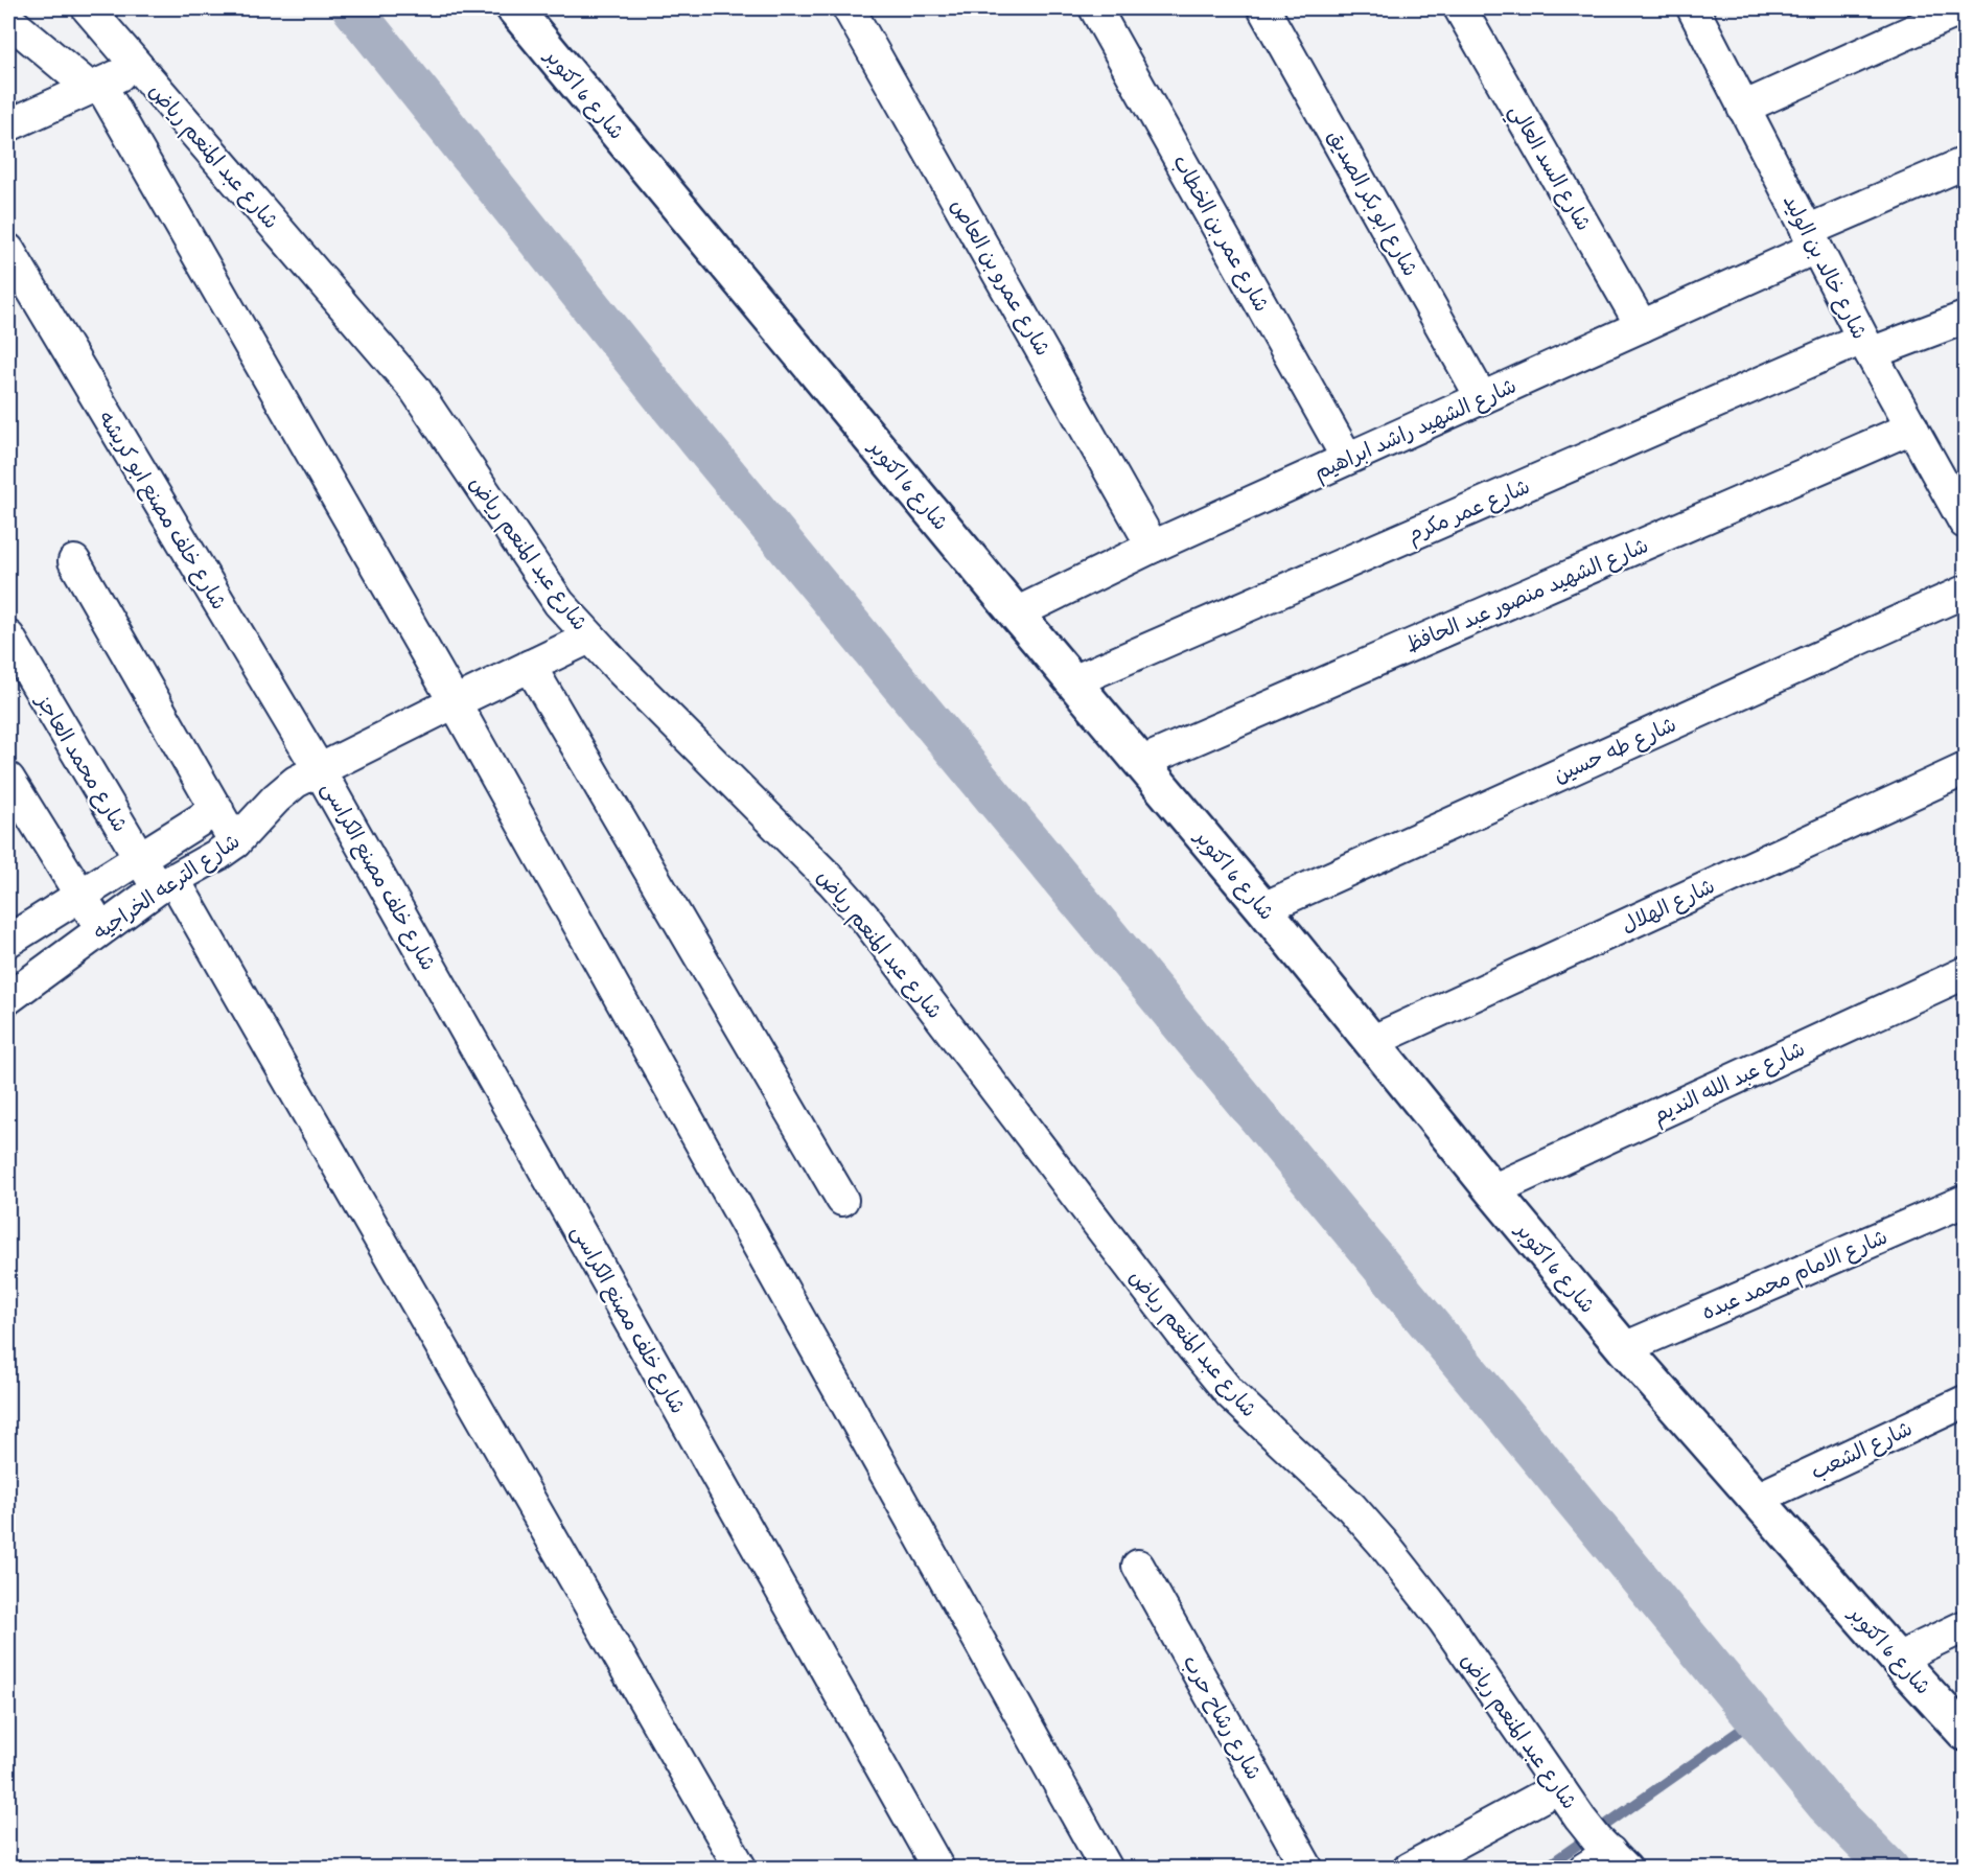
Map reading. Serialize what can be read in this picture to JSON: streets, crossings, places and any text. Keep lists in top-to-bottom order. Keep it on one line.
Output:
{"streets":{"main road":["شارع 6 اكتوبر"],"street":["شارع عبد المنعم رياض","شارع السد العالي","شارع ابو بكر الصديق","شارع عمر بن الخطاب","شارع خالد بن الوليد","شارع عمرو بن العاص","شارع الشهيد راشد ابراهيم","شارع خلف مصنع ابو كريشه","شارع عمر مكرم","شارع الشهيد منصور عبد الحافظ","شارع طه حسين","شارع محمد العاجز","شارع خلف مصنع الكراسى","شارع الترعه الخراجيه","شارع الهلال","شارع عبد الله النديم","شارع الامام محمد عبده","شارع الشعب","شارع رشاح حرب"]},"crossings":[["شارع 6 اكتوبر","شارع الشهيد راشد ابراهيم"],["شارع 6 اكتوبر","شارع عمر مكرم"],["شارع 6 اكتوبر","شارع الشهيد منصور عبد الحافظ"],["شارع 6 اكتوبر","شارع طه حسين"],["شارع 6 اكتوبر","شارع الهلال"],["شارع 6 اكتوبر","شارع عبد الله النديم"],["شارع 6 اكتوبر","شارع الامام محمد عبده"],["شارع 6 اكتوبر","شارع الشعب"],["شارع عبد المنعم رياض","شارع الترعه الخراجيه"],["شارع السد العالي","شارع الشهيد راشد ابراهيم"],["شارع ابو بكر الصديق","شارع الشهيد راشد ابراهيم"],["شارع عمر بن الخطاب","شارع الشهيد راشد ابراهيم"],["شارع خالد بن الوليد","شارع الشهيد راشد ابراهيم"],["شارع خالد بن الوليد","شارع عمر مكرم"],["شارع خالد بن الوليد","شارع الشهيد منصور عبد الحافظ"],["شارع عمرو بن العاص","شارع الشهيد راشد ابراهيم"],["شارع خلف مصنع ابو كريشه","شارع خلف مصنع الكراسى"],["شارع خلف مصنع ابو كريشه","شارع الترعه الخراجيه"],["شارع محمد العاجز","شارع الترعه الخراجيه"],["شارع خلف مصنع الكراسى","شارع الترعه الخراجيه"]]}
